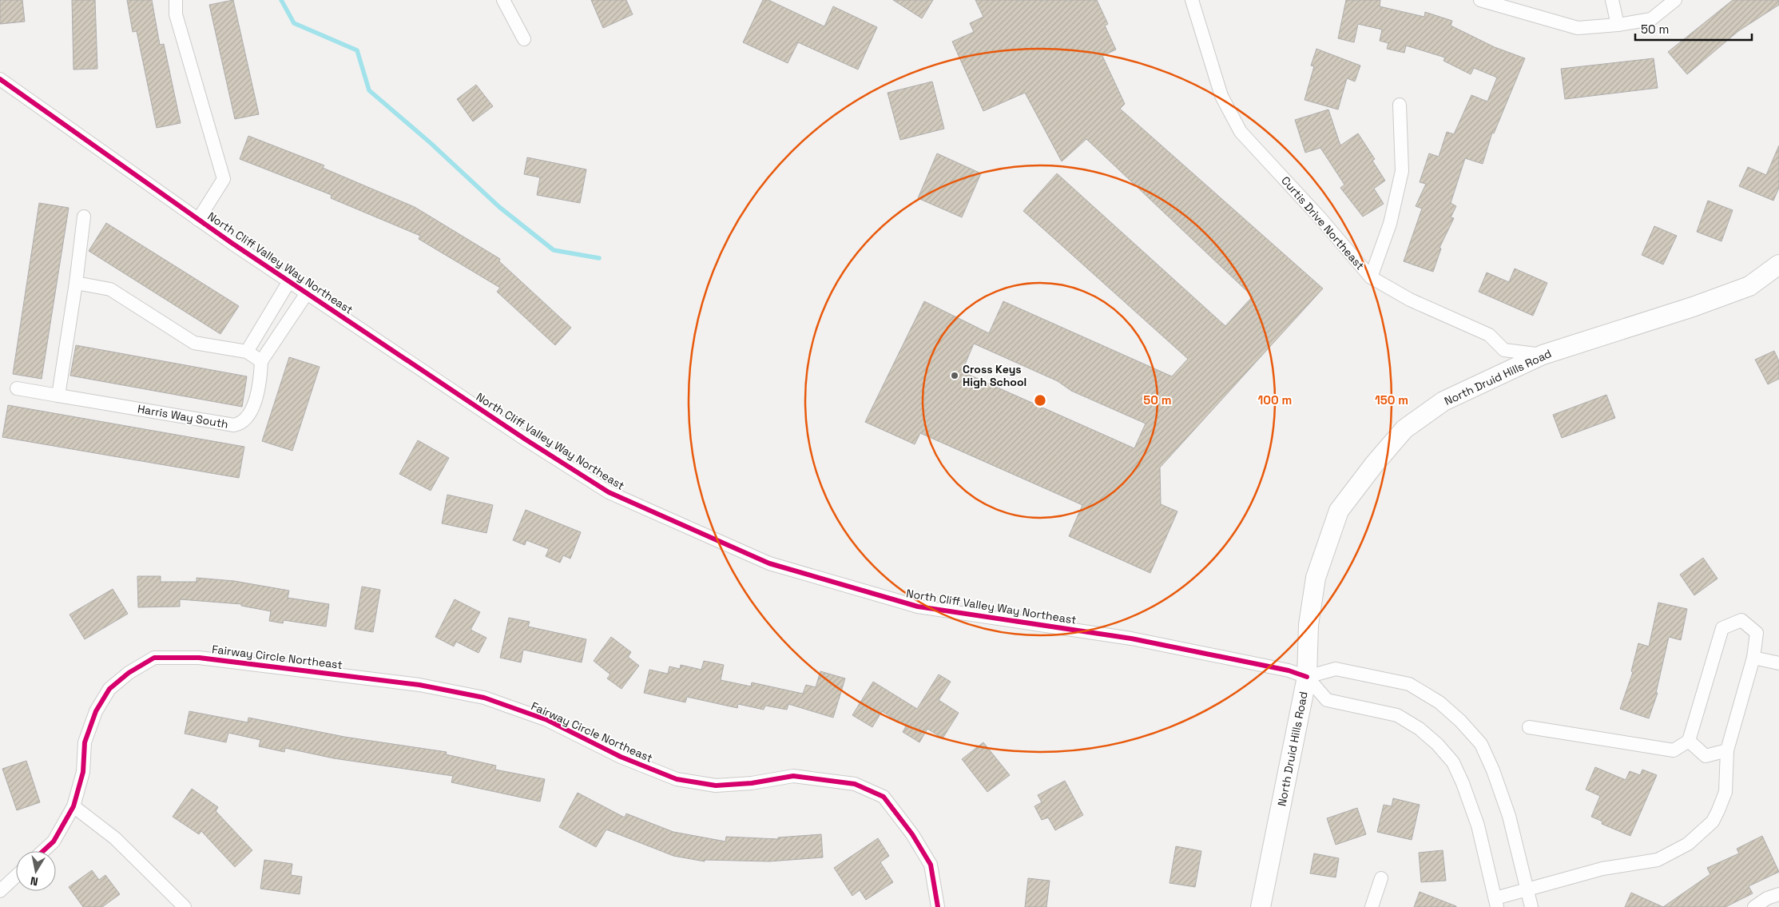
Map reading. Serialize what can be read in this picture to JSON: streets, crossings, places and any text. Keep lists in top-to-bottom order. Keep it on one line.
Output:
{"streets":{"main road":["North Druid Hills Road"],"street":["Curtis Drive Northeast","North Cliff Valley Way Northeast","Harris Way South","Fairway Circle Northeast"]},"crossings":[["Curtis Drive Northeast","North Druid Hills Road"],["North Cliff Valley Way Northeast","North Druid Hills Road"],["North Cliff Valley Way Northeast","Harris Way South"]],"places":["Cross Keys High School"],"scale_bar":"50 m","north":"bottom","rings":["50 m","100 m","150 m"]}
